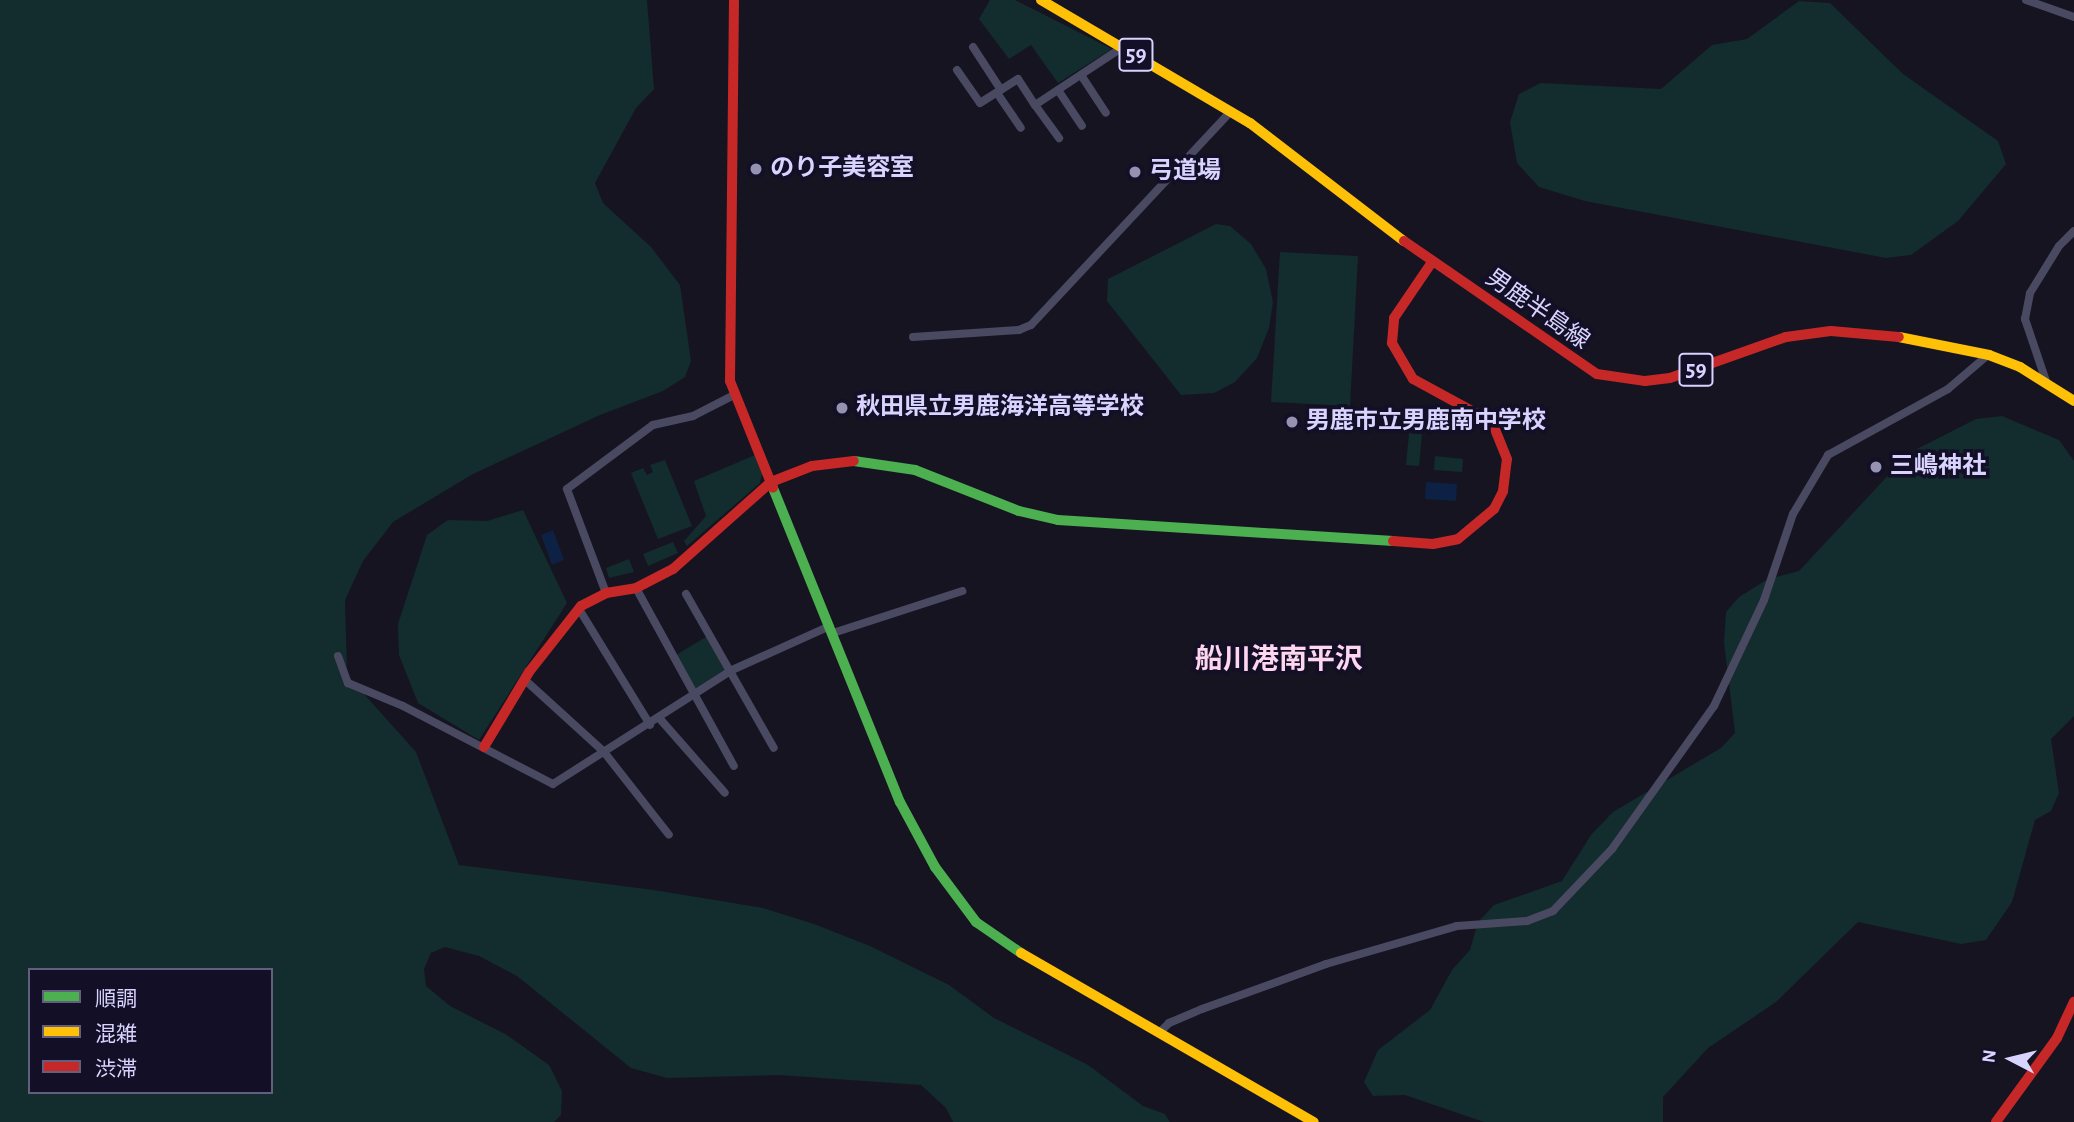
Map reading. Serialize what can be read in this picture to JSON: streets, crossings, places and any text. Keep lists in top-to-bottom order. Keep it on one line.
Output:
{"streets":{"street":["59","男鹿半島線"]},"districts":["船川港南平沢"],"places":["のり子美容室","弓道場","秋田県立男鹿海洋高等学校","男鹿市立男鹿南中学校","三嶋神社"],"legend":["順調","混雑","渋滞"],"north":"left"}
